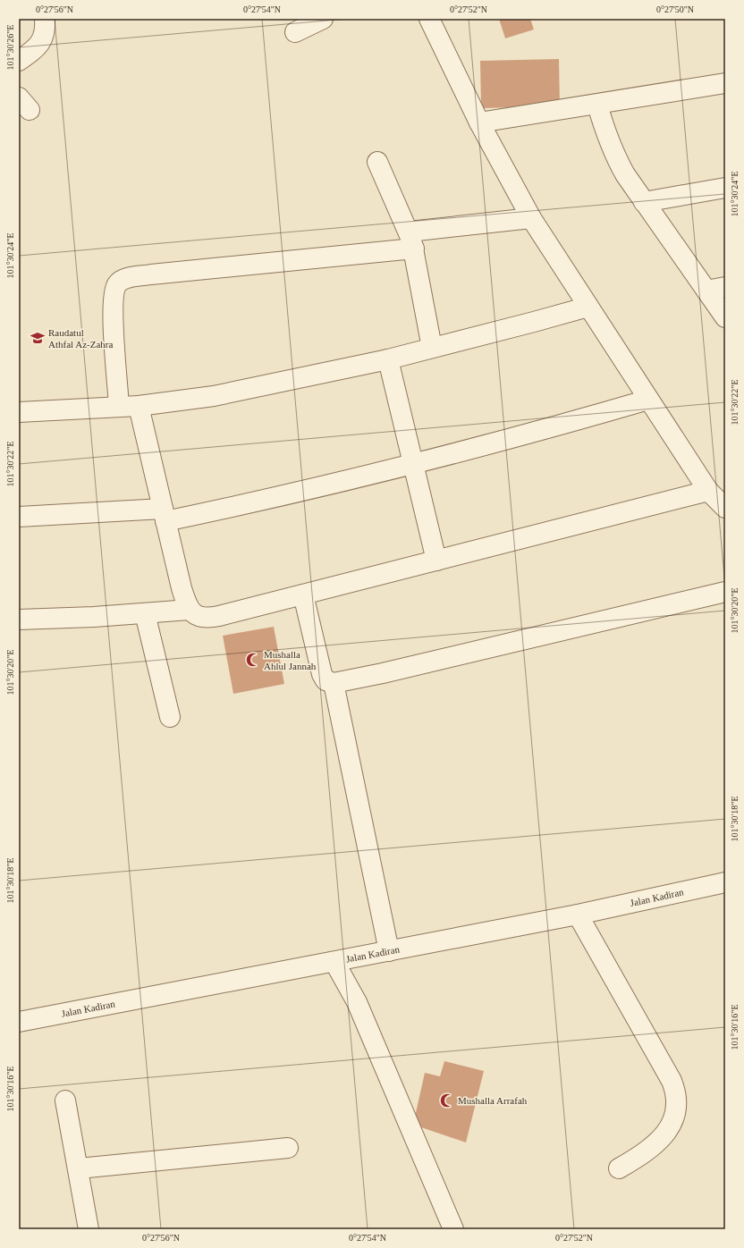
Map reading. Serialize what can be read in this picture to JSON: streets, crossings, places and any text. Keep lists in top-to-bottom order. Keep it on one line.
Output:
{"streets":{"street":["Jalan Kadiran"]},"places":{"school or university":["Raudatul Athfal Az-Zahra"],"mosque":["Mushalla Ahlul Jannah","Mushalla Arrafah"]},"coordinates":["0°27'56\"N","0°27'54\"N","0°27'52\"N","0°27'50\"N","101°30'26\"E","101°30'24\"E","101°30'22\"E","101°30'20\"E","101°30'18\"E","101°30'16\"E"]}
